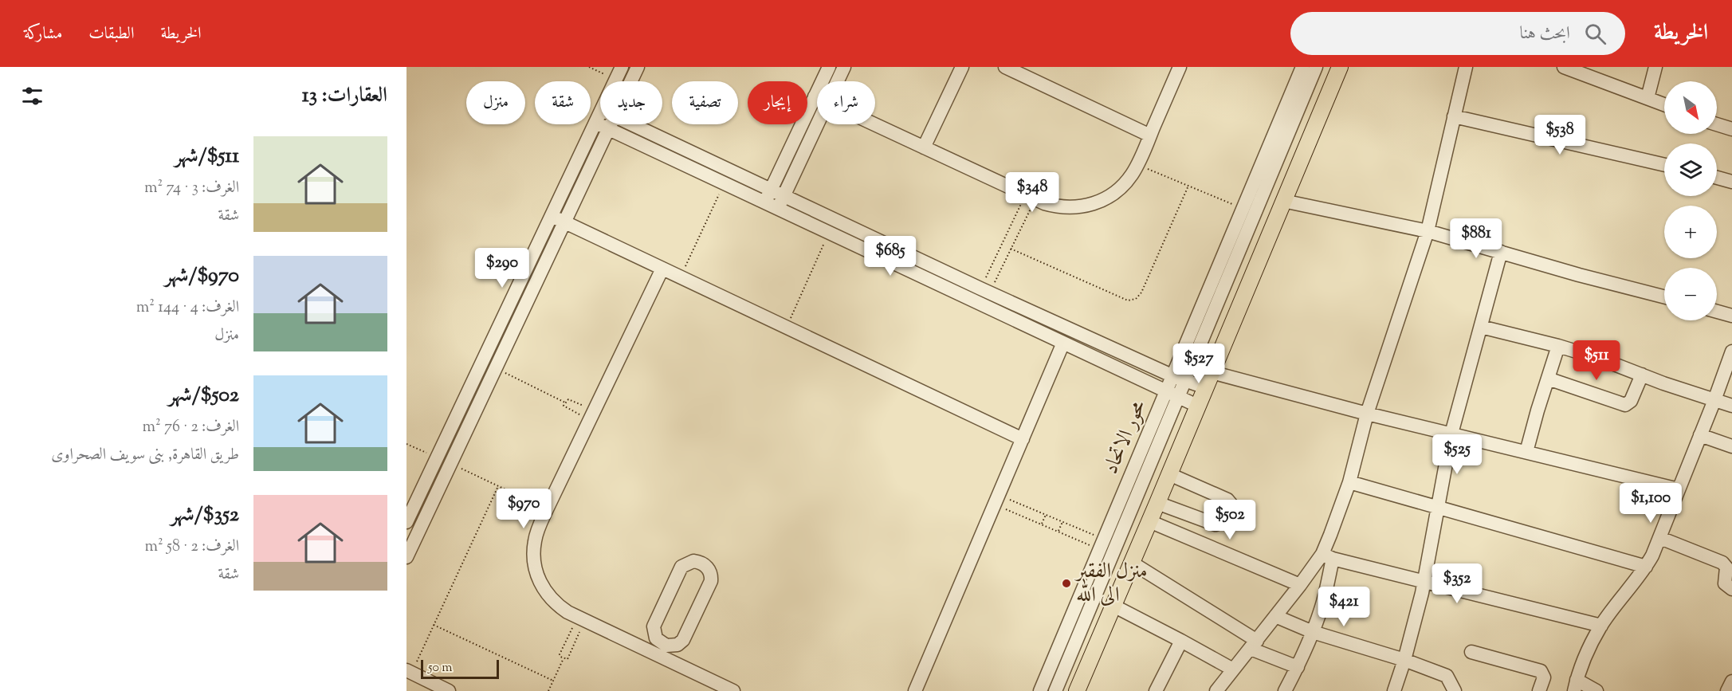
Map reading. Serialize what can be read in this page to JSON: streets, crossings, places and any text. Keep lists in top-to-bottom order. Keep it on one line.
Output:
{"streets":{"street":["محور الاتحاد"]},"places":["منزل الفقير الى الله"],"scale_bar":"50 m","north":"bottom right","page":{"header":"الخريطة","search":"ابحث هنا","nav":["الخريطة","الطبقات","مشاركة"],"heading":"العقارات: 13","map_buttons":["+","−"],"chip":["شراء","إيجار","تصفية","جديد","شقة","منزل"],"price":["$538","$348","$881","$685","$290","$511","$527","$525","$1,100","$970","$502","$352","$421"],"list":[{"name":"$511/شهر","note":"الغرف: 3 · 74 m² · شقة"},{"name":"$970/شهر","note":"الغرف: 4 · 144 m² · منزل"},{"name":"$502/شهر","note":"الغرف: 2 · 76 m² · طريق القاهرة, بنى سويف الصحراوى"},{"name":"$352/شهر","note":"الغرف: 2 · 58 m² · شقة"}],"scale":"50 m"}}
